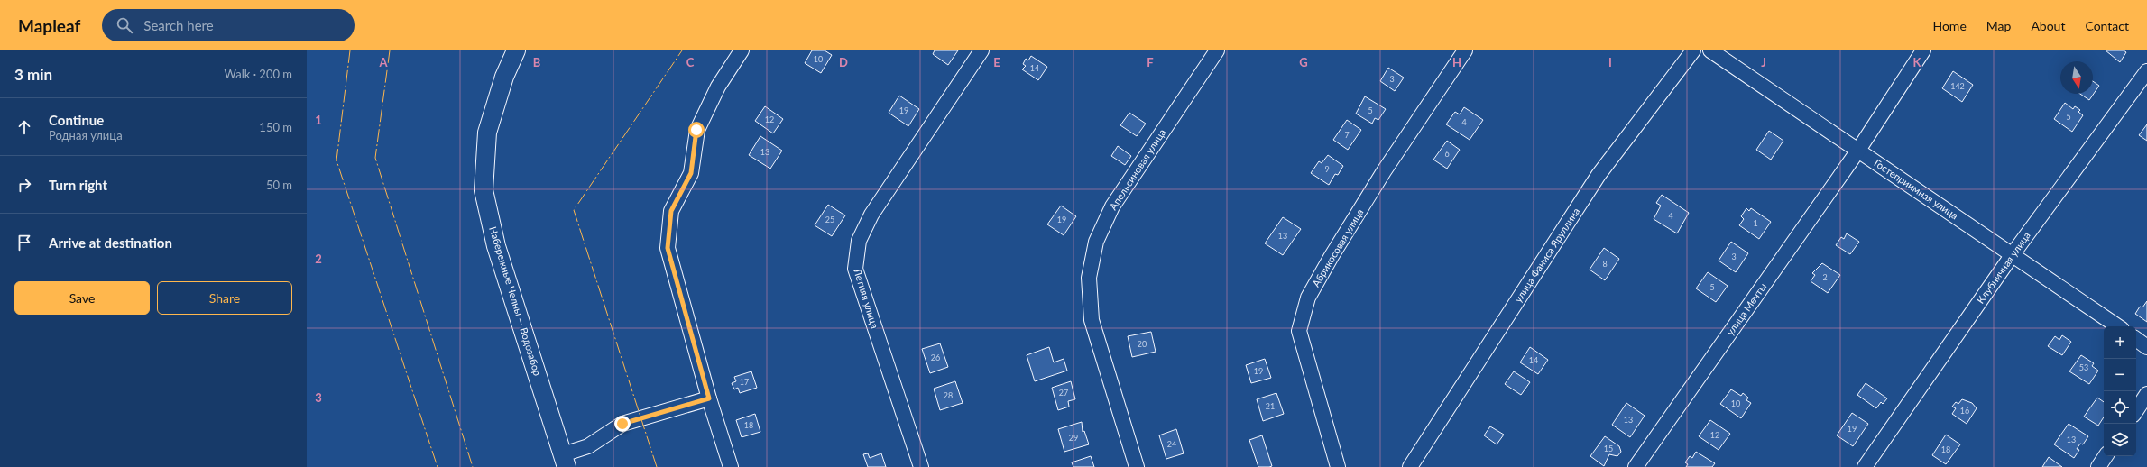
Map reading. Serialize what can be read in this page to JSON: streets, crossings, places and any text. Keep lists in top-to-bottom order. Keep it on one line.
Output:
{"streets":{"main road":["Набережные Челны — Водозабор"],"street":["Апельсиновая улица","Гостеприимная улица","Абрикосовая улица","улица Фаниса Яруллина","Клубничная улица","Летняя улица","улица Мечты"]},"crossings":[["Гостеприимная улица","Клубничная улица"],["Гостеприимная улица","улица Мечты"]],"house_numbers":["10","14","3","142","19","5","5","12","4","7","13","6","9","4","25","19","1","13","3","8","2","5","20","26","14","53","19","17","27","28","10","21","16","13","18","19","12","29","13","24","15","18"],"north":"bottom","page":{"header":"Mapleaf","search":"Search here","nav":["Home","Map","About","Contact"],"heading":["3 min","Walk · 200 m"],"list":[["Continue","Родная улица","150 m"],["Turn right","50 m"],"Arrive at destination"],"buttons":["Save","Share"],"map_buttons":["+","−"]},"grid":{"columns":["A","B","C","D","E","F","G","H","I","J","K"],"rows":["1","2","3"]}}
